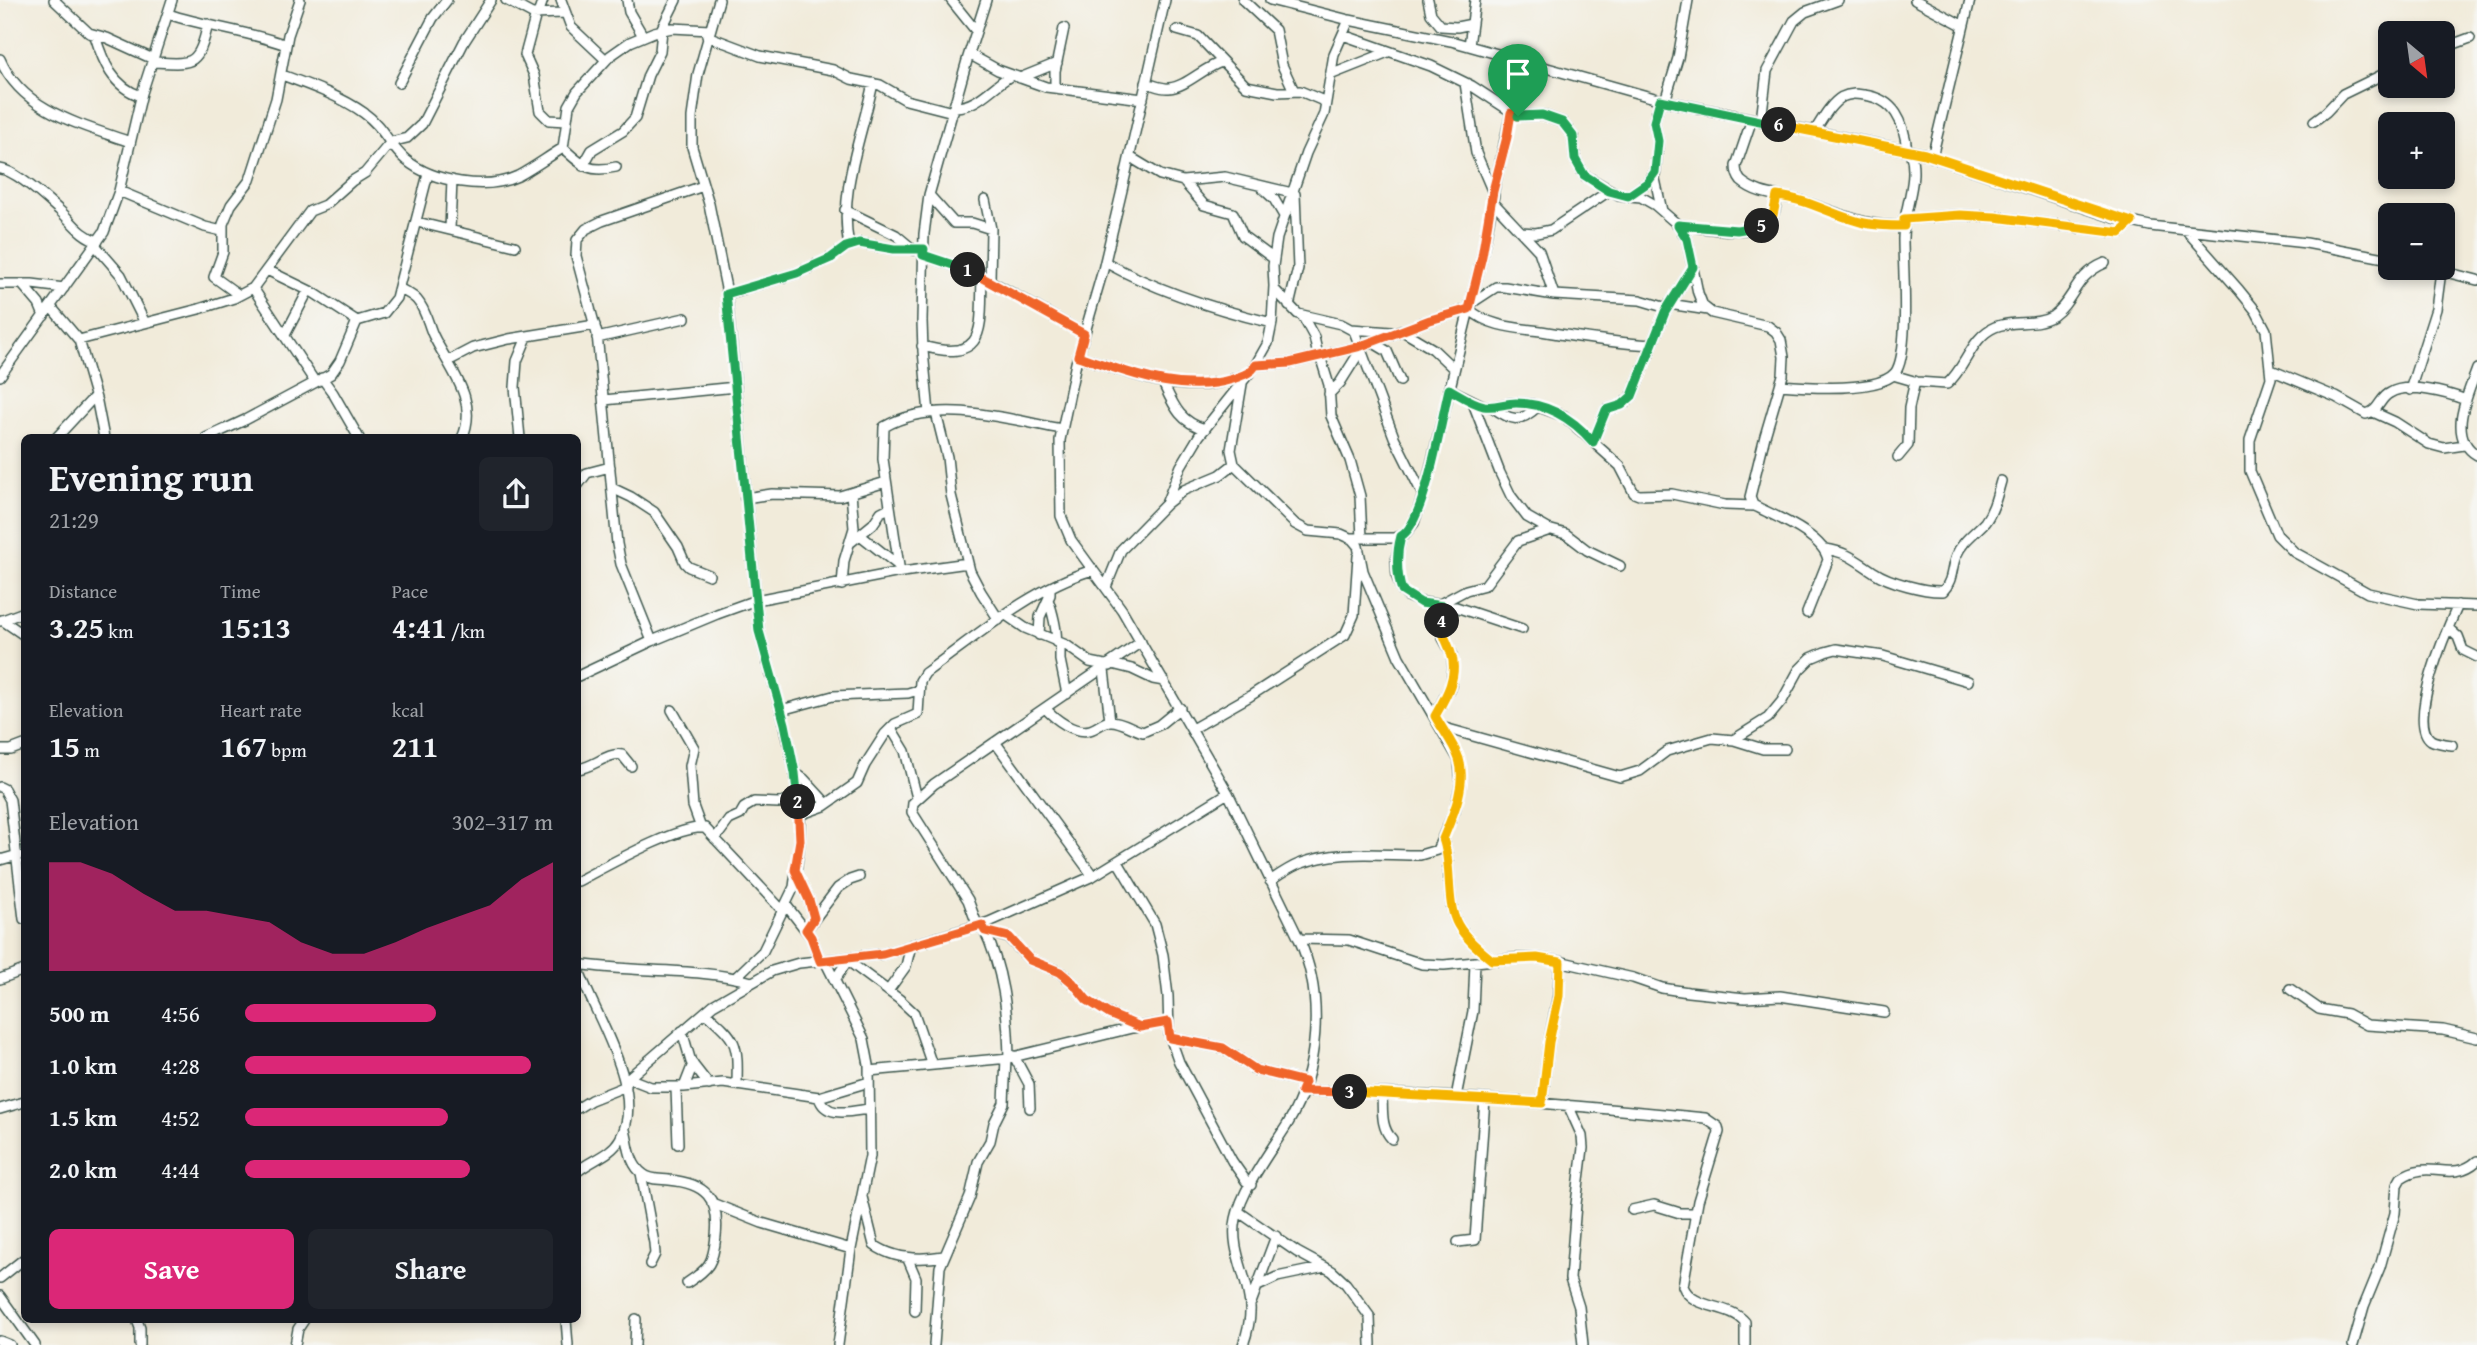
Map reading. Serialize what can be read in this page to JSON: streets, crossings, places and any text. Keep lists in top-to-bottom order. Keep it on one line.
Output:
{"north":"bottom right","page":{"map_buttons":["+","−"],"pins":["6","5","1","4","2","3"],"heading":["Evening run","21:29"],"stats":[["Distance","3.25 km"],["Time","15:13"],["Pace","4:41 /km"],["Elevation","15 m"],["Heart rate","167 bpm"],["kcal","211"]],"chart":["Elevation","302–317 m"],"list":[{"name":"500 m","note":"4:56"},{"name":"1.0 km","note":"4:28"},{"name":"1.5 km","note":"4:52"},{"name":"2.0 km","note":"4:44"}],"buttons":["Save","Share"]}}
